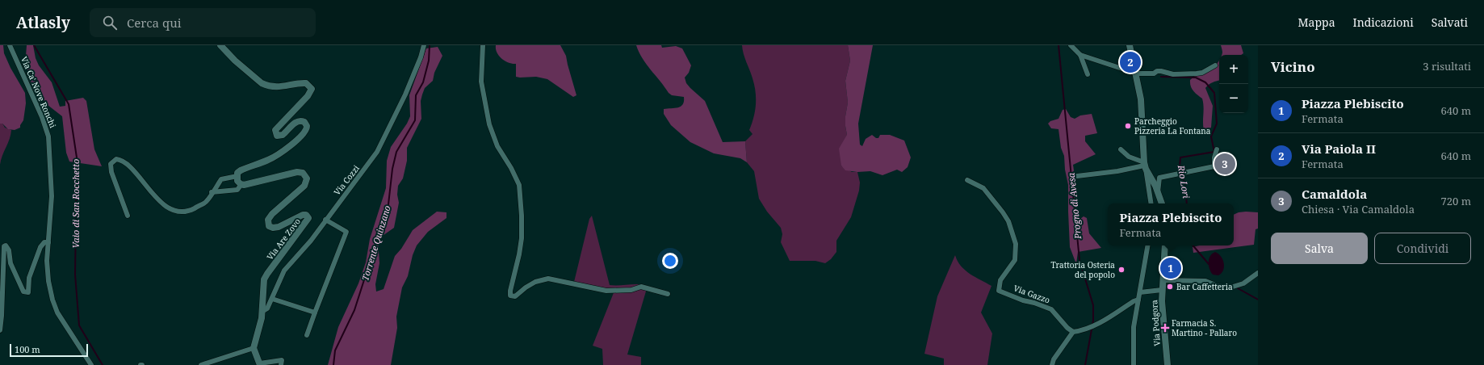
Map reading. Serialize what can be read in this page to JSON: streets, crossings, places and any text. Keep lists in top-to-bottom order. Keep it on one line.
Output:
{"streets":{"street":["Via Ca' Nove Ronchi","Via Cozzi","Via Are Zovo","Via Gazzo","Via Podgora"]},"crossings":[["Via Cozzi","Via Are Zovo"]],"water":["Rio Lori","Vaio di San Rocchetto","Progno di Avesa","Torrente Quinzano"],"places":{"other":["Parcheggio Pizzeria La Fontana","Trattoria Osteria del popolo","Bar Caffetteria"],"health":["Farmacia S. Martino - Pallaro"]},"scale_bar":"100 m","page":{"header":"Atlasly","search":"Cerca qui","nav":["Mappa","Indicazioni","Salvati"],"heading":["Vicino","3 risultati"],"pins":["2","3","1"],"map_buttons":["+","−"],"list":[{"mark":"1","name":"Piazza Plebiscito","note":"Fermata","value":"640 m"},{"mark":"2","name":"Via Paiola II","note":"Fermata","value":"640 m"},{"mark":"3","name":"Camaldola","note":"Chiesa · Via Camaldola","value":"720 m"}],"popup":["Piazza Plebiscito","Fermata"],"buttons":["Salva","Condividi"],"scale":"100 m"}}
